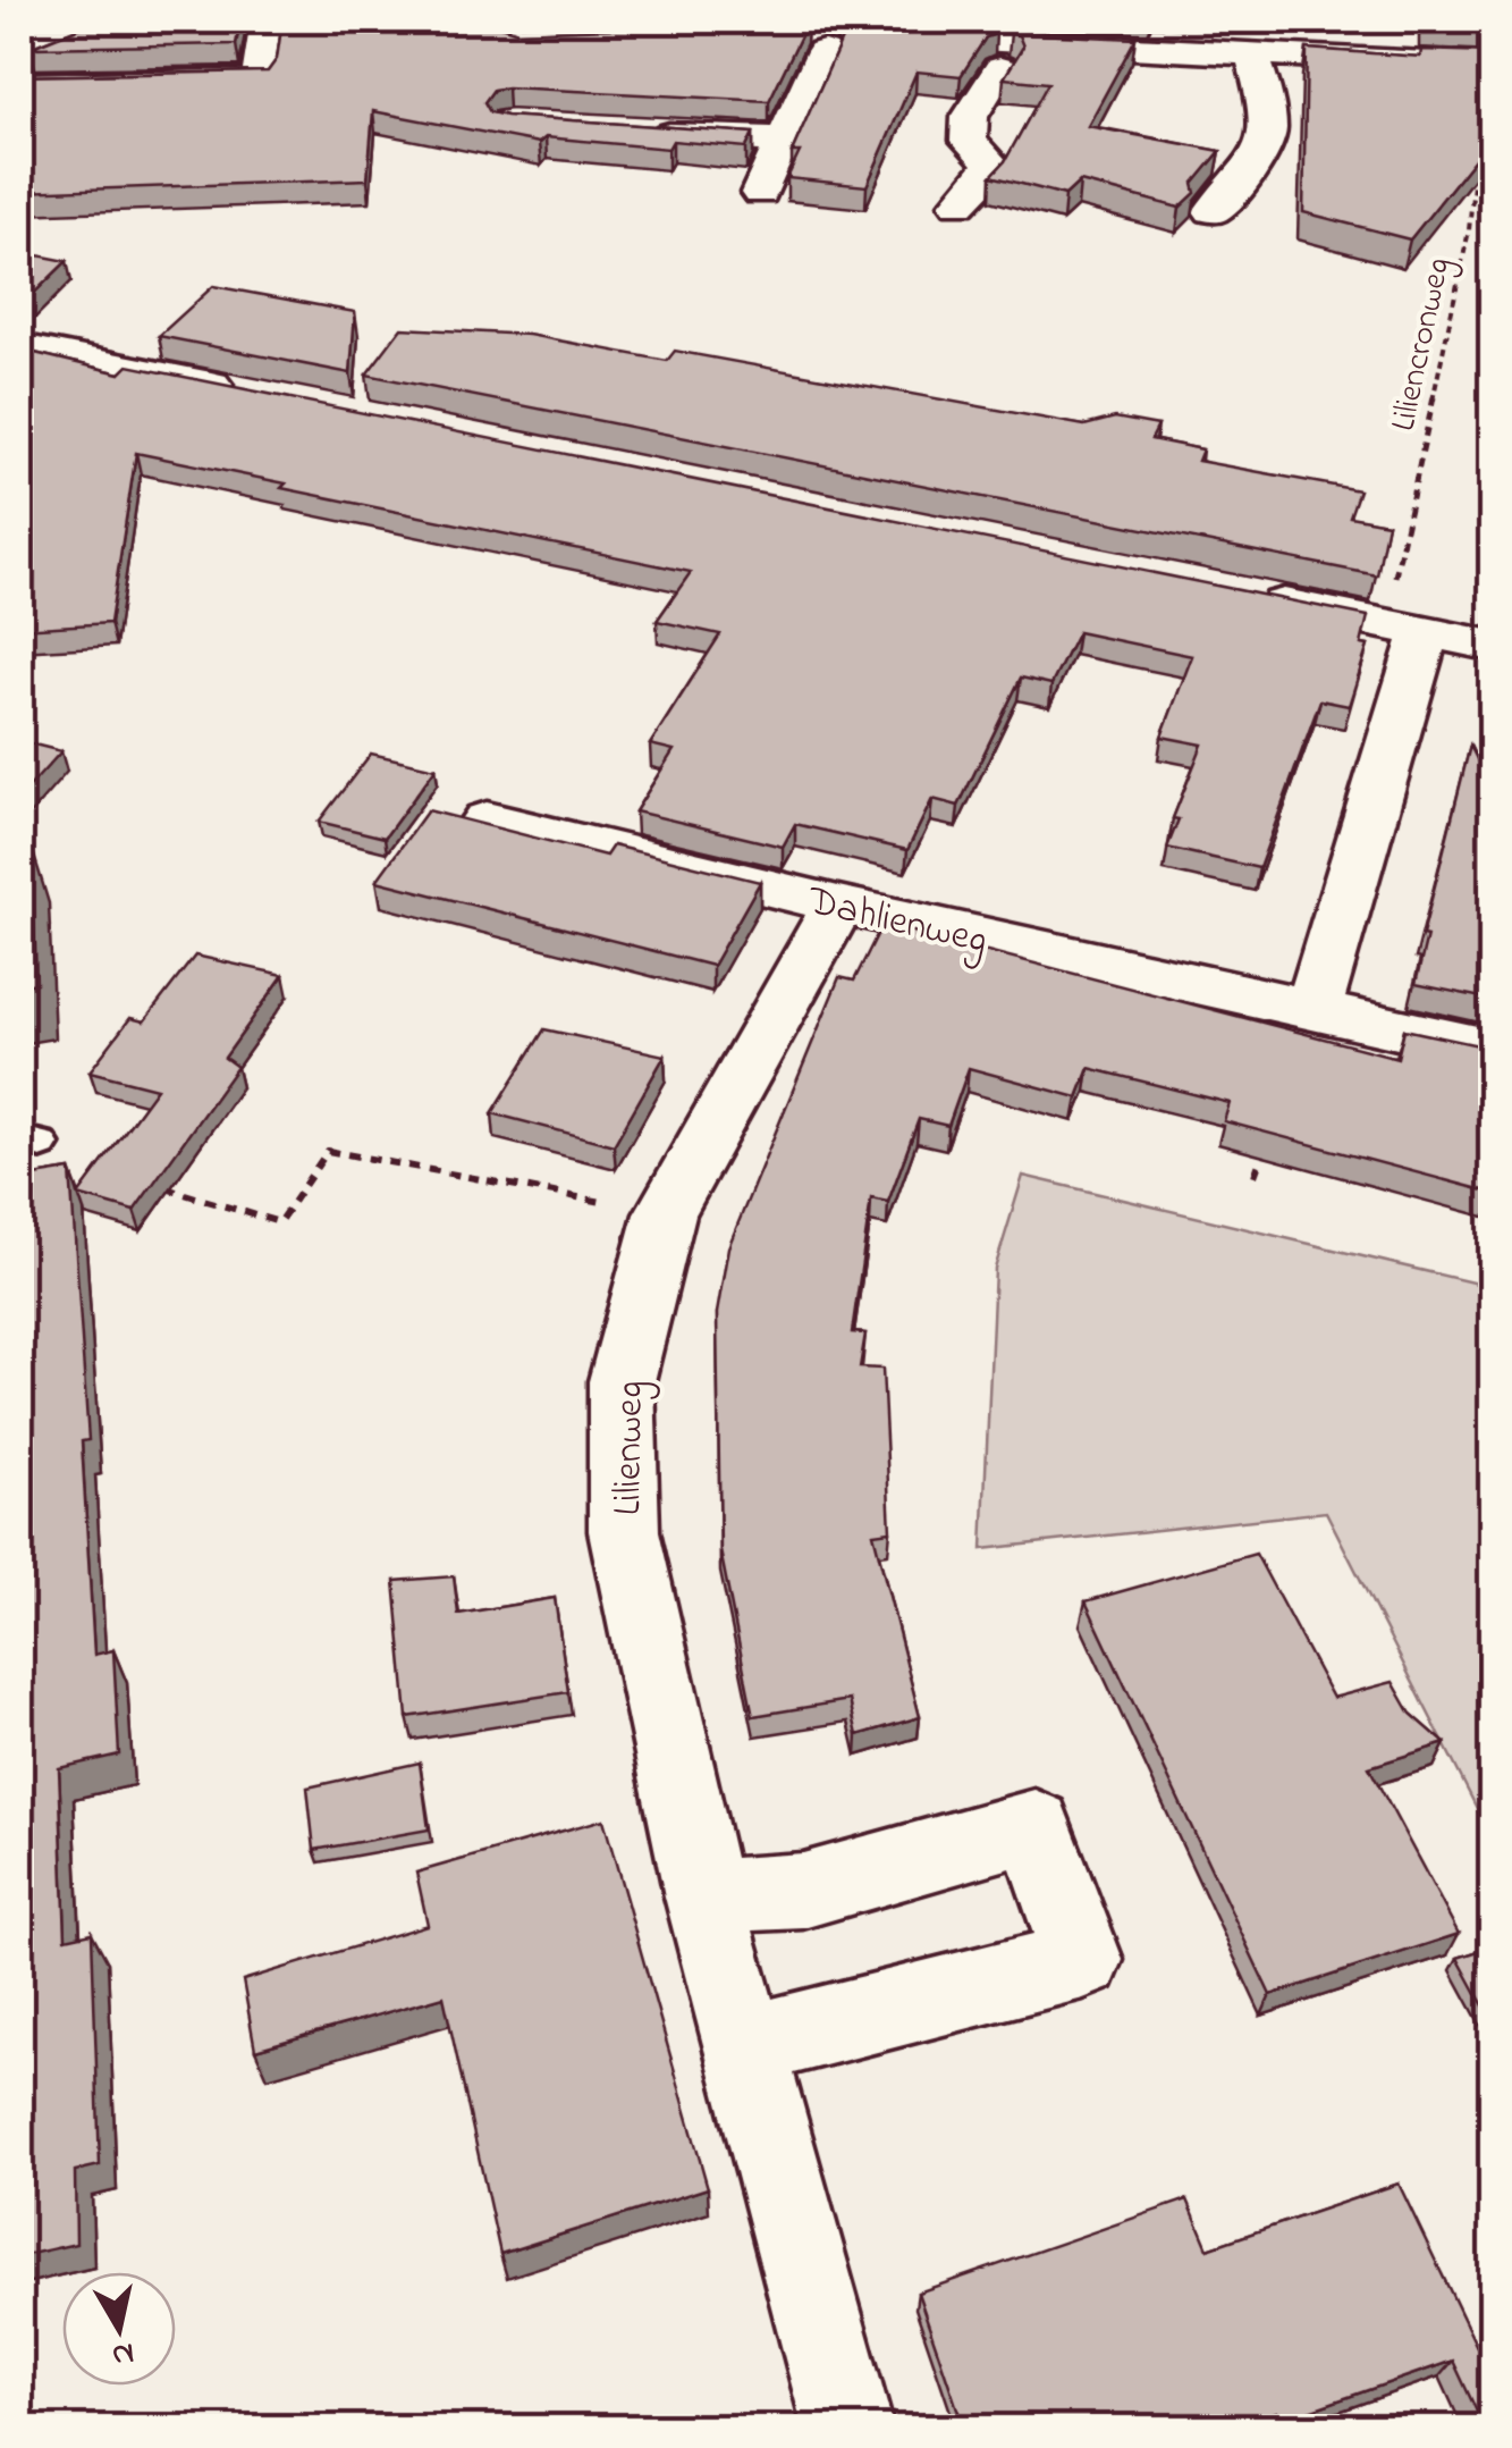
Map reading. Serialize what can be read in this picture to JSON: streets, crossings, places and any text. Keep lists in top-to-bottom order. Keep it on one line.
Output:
{"streets":{"street":["Dahlienweg","Lilienweg"],"path":["Liliencronweg"]},"crossings":[["Dahlienweg","Lilienweg"]],"north":"bottom"}
